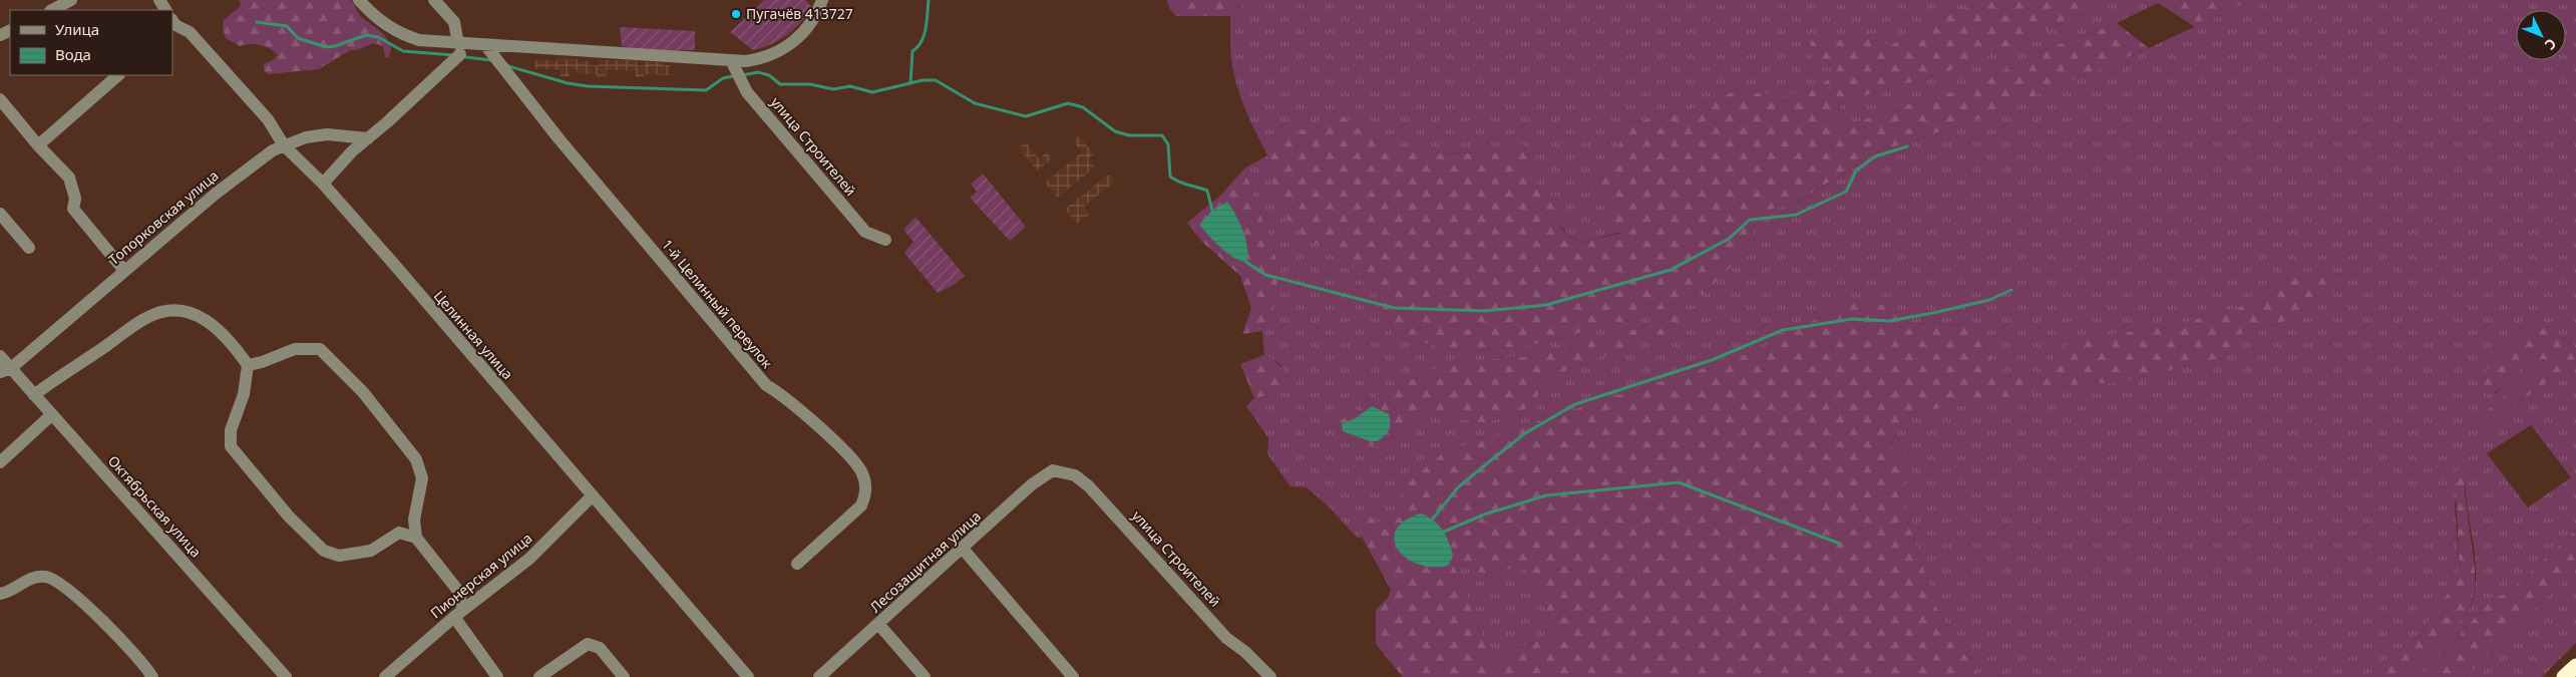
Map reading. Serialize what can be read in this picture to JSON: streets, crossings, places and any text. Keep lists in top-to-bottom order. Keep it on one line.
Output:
{"streets":{"street":["улица Строителей","Топорковская улица","1-й Целинный переулок","Целинная улица","Октябрьская улица","Лесозащитная улица","Пионерская улица"]},"crossings":[["улица Строителей","Лесозащитная улица"],["Топорковская улица","Целинная улица"],["Топорковская улица","Октябрьская улица"],["Целинная улица","Пионерская улица"]],"places":["Пугачёв 413727"],"legend":["Улица","Вода"],"north":"bottom right"}
